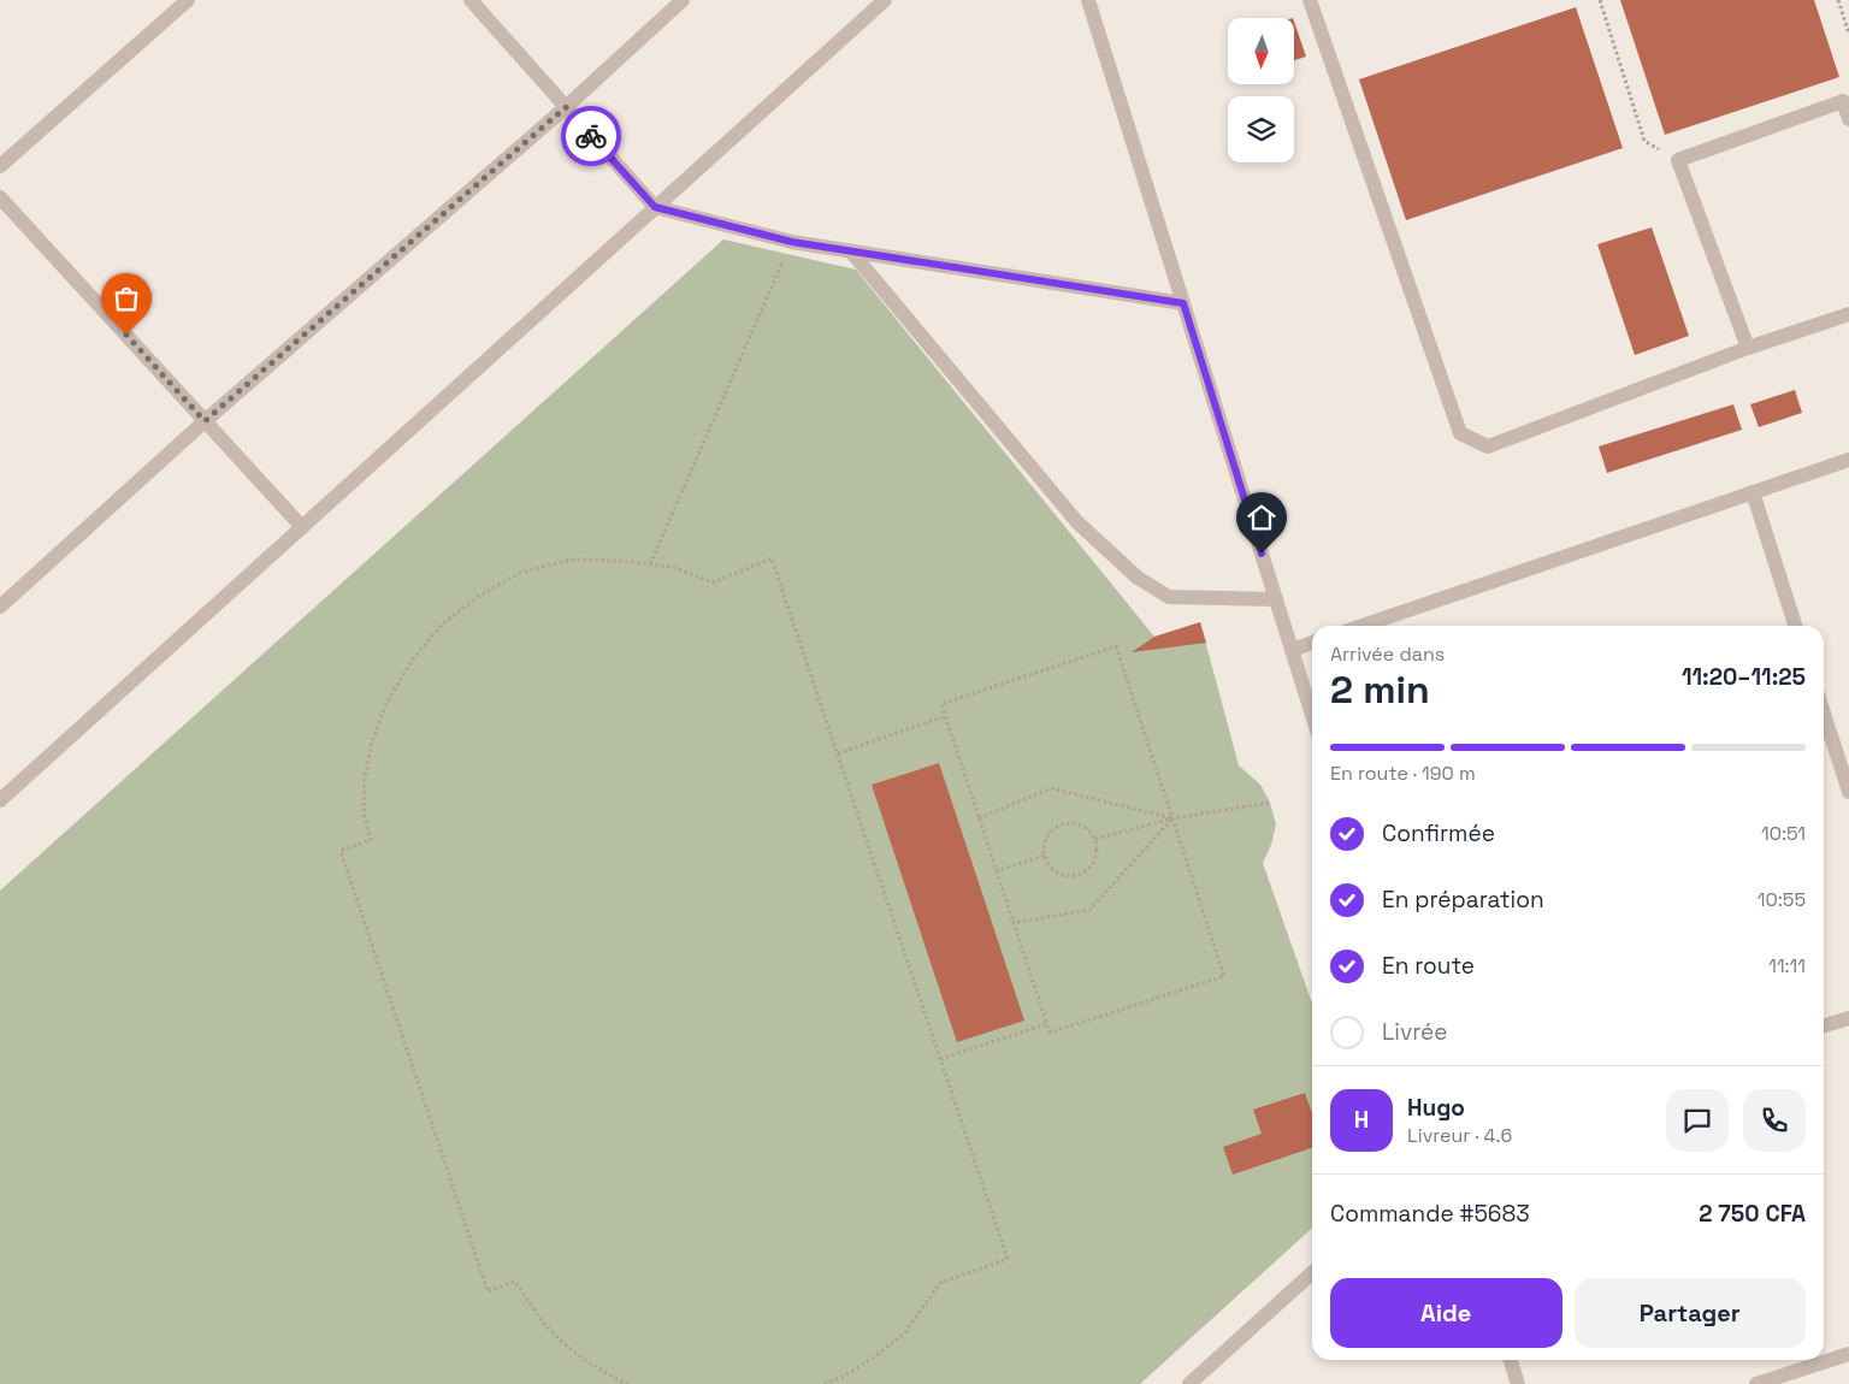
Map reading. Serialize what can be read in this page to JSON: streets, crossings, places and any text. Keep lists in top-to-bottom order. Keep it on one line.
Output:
{"north":"bottom","page":{"heading":["2 min","Arrivée dans","11:20–11:25"],"panel":["Hugo","Livreur · 4.6","Commande #5683","2 750 CFA"],"bar":"En route · 190 m","list":[["Confirmée","10:51"],["En préparation","10:55"],["En route","11:11"],"Livrée"],"round":"H","buttons":["Aide","Partager"]}}
